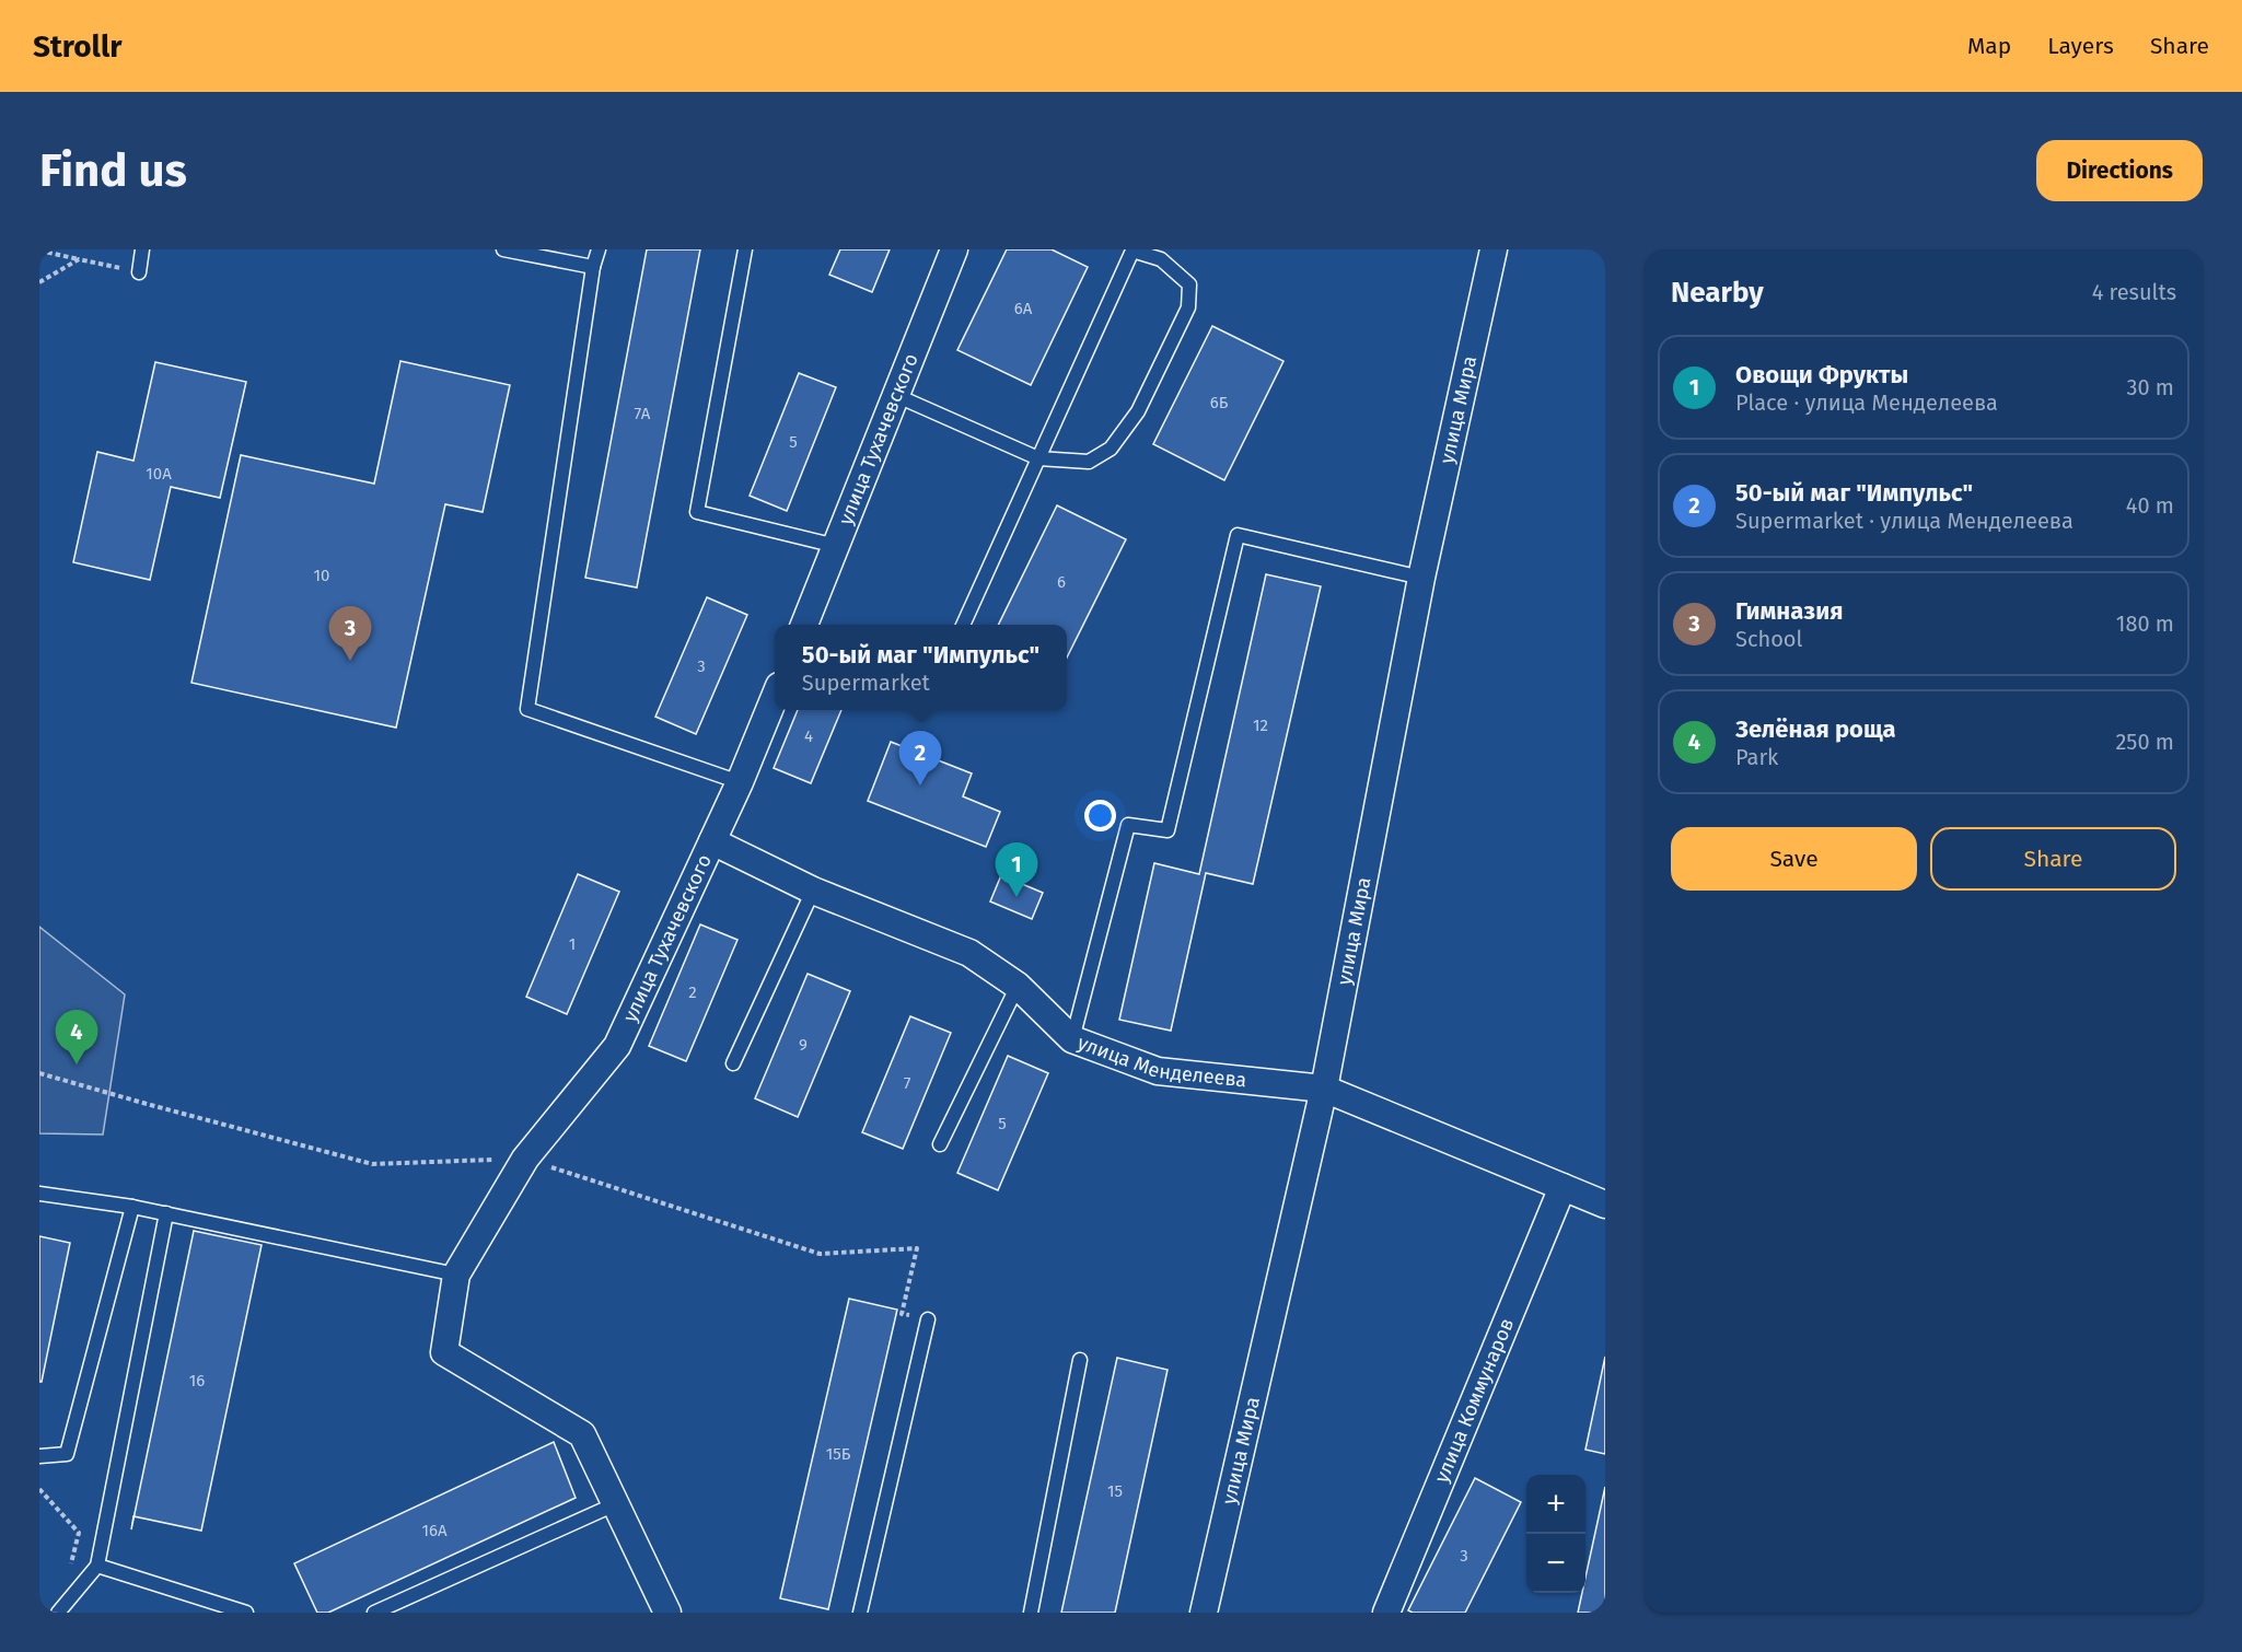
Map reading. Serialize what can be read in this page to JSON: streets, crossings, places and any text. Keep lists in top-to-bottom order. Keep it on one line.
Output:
{"streets":{"street":["улица Мира","улица Тухачевского","улица Менделеева","улица Коммунаров"]},"crossings":[["улица Мира","улица Менделеева"],["улица Тухачевского","улица Менделеева"],["улица Менделеева","улица Коммунаров"]],"house_numbers":["6А","6Б","7А","5","10А","10","6","3","12","4","1","2","9","7","5","16","15Б","15","16А","3"],"page":{"header":"Strollr","nav":["Map","Layers","Share"],"buttons":["Directions",["Save","Share"]],"title":"Find us","heading":["Nearby","4 results"],"list":[{"mark":"1","name":"Овощи Фрукты","note":"Place · улица Менделеева","value":"30 m"},{"mark":"2","name":"50-ый маг \"Импульс\"","note":"Supermarket · улица Менделеева","value":"40 m"},{"mark":"3","name":"Гимназия","note":"School","value":"180 m"},{"mark":"4","name":"Зелёная роща","note":"Park","value":"250 m"}],"pins":["3","2","1","4"],"popup":["50-ый маг \"Импульс\"","Supermarket"],"map_buttons":["+","−"]}}
